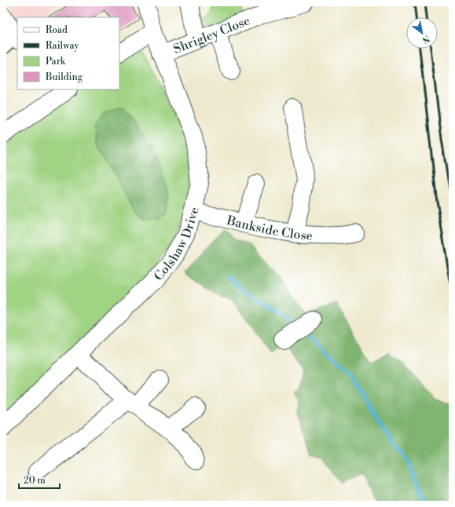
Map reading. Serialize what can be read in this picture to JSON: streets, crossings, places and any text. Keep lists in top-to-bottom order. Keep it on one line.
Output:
{"streets":{"street":["Shrigley Close","Bankside Close","Colshaw Drive"]},"crossings":[["Shrigley Close","Colshaw Drive"],["Bankside Close","Colshaw Drive"]],"legend":["Road","Railway","Park","Building"],"scale_bar":"20 m","north":"bottom right"}
